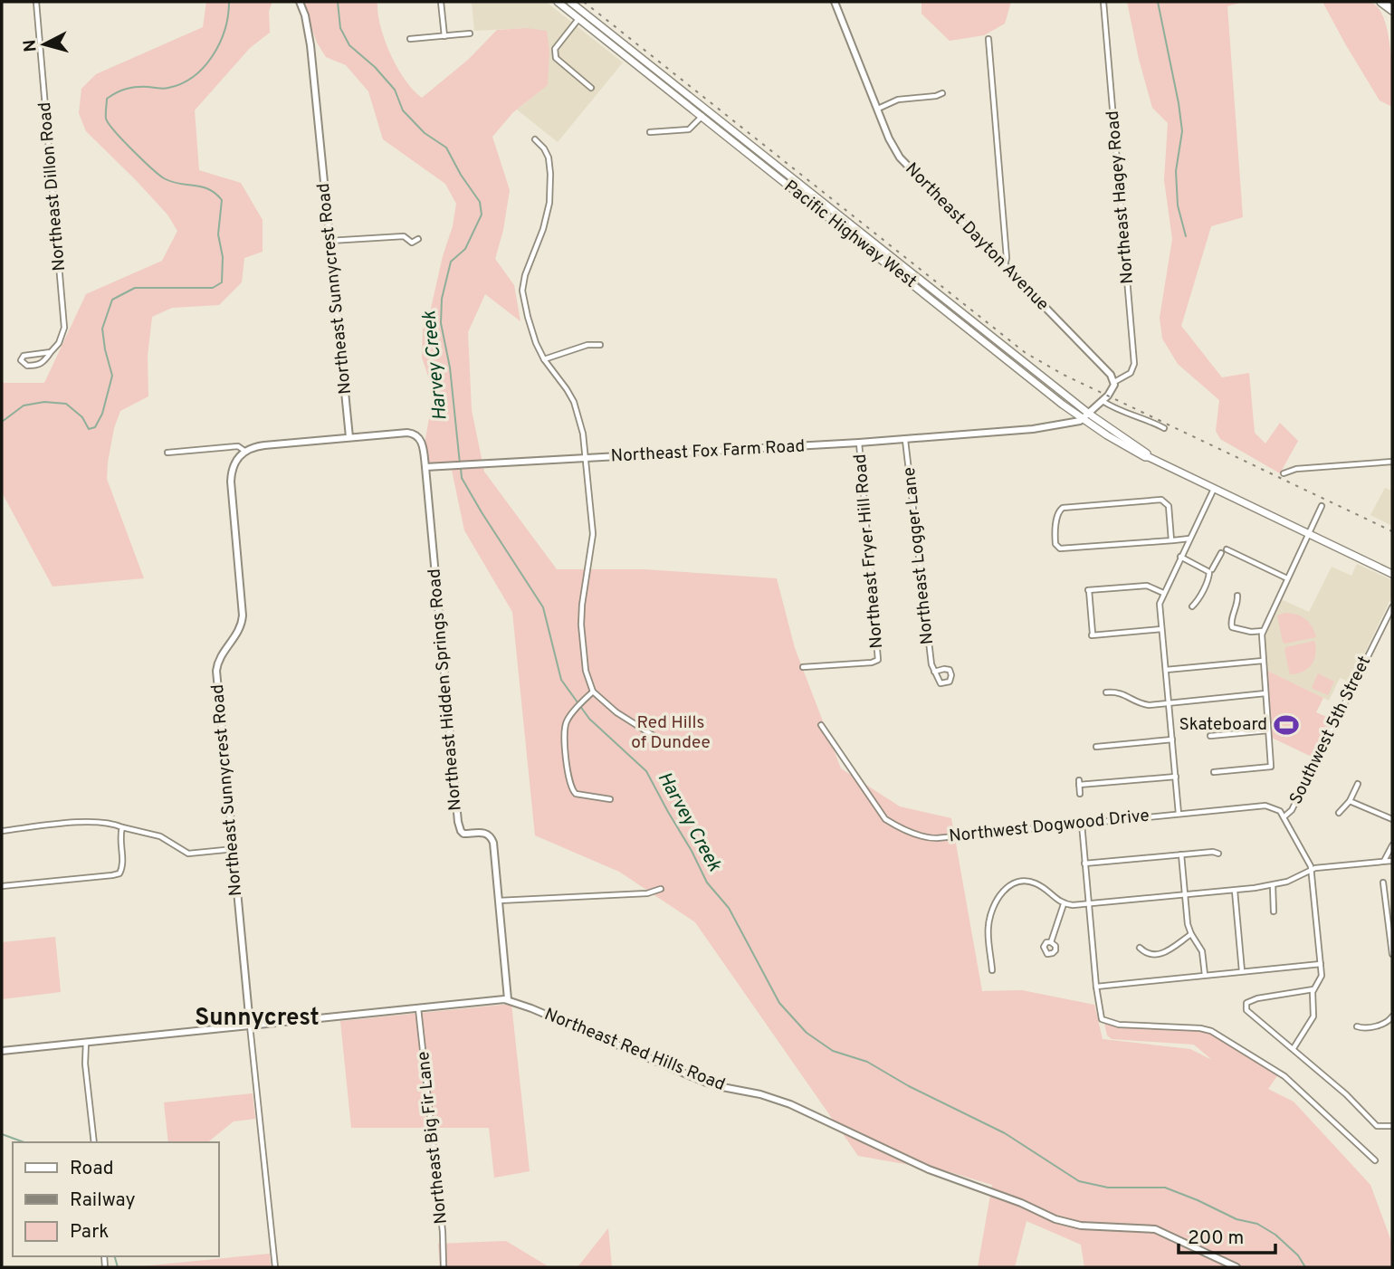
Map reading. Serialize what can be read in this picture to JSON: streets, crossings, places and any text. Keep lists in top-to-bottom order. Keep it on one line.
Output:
{"streets":{"main road":["Pacific Highway West"],"street":["Northeast Dillon Road","Northeast Hagey Road","Northeast Dayton Avenue","Northeast Sunnycrest Road","Northeast Fox Farm Road","Northeast Fryer Hill Road","Northeast Logger Lane","Northeast Hidden Springs Road","Southwest 5th Street","Northwest Dogwood Drive","Northeast Red Hills Road","Northeast Big Fir Lane"]},"crossings":[["Northeast Hagey Road","Northeast Dayton Avenue"],["Pacific Highway West","Northeast Fox Farm Road"],["Northeast Sunnycrest Road","Northeast Red Hills Road"],["Northeast Fox Farm Road","Northeast Fryer Hill Road"],["Northeast Fox Farm Road","Northeast Logger Lane"],["Northeast Fox Farm Road","Northeast Hidden Springs Road"],["Northeast Hidden Springs Road","Northeast Red Hills Road"],["Southwest 5th Street","Northwest Dogwood Drive"],["Northeast Red Hills Road","Northeast Big Fir Lane"]],"districts":["Sunnycrest"],"water":["Harvey Creek"],"parks":["Red Hills of Dundee"],"places":{"sports":["Skateboard"]},"legend":["Road","Railway","Park"],"scale_bar":"200 m","north":"left"}
